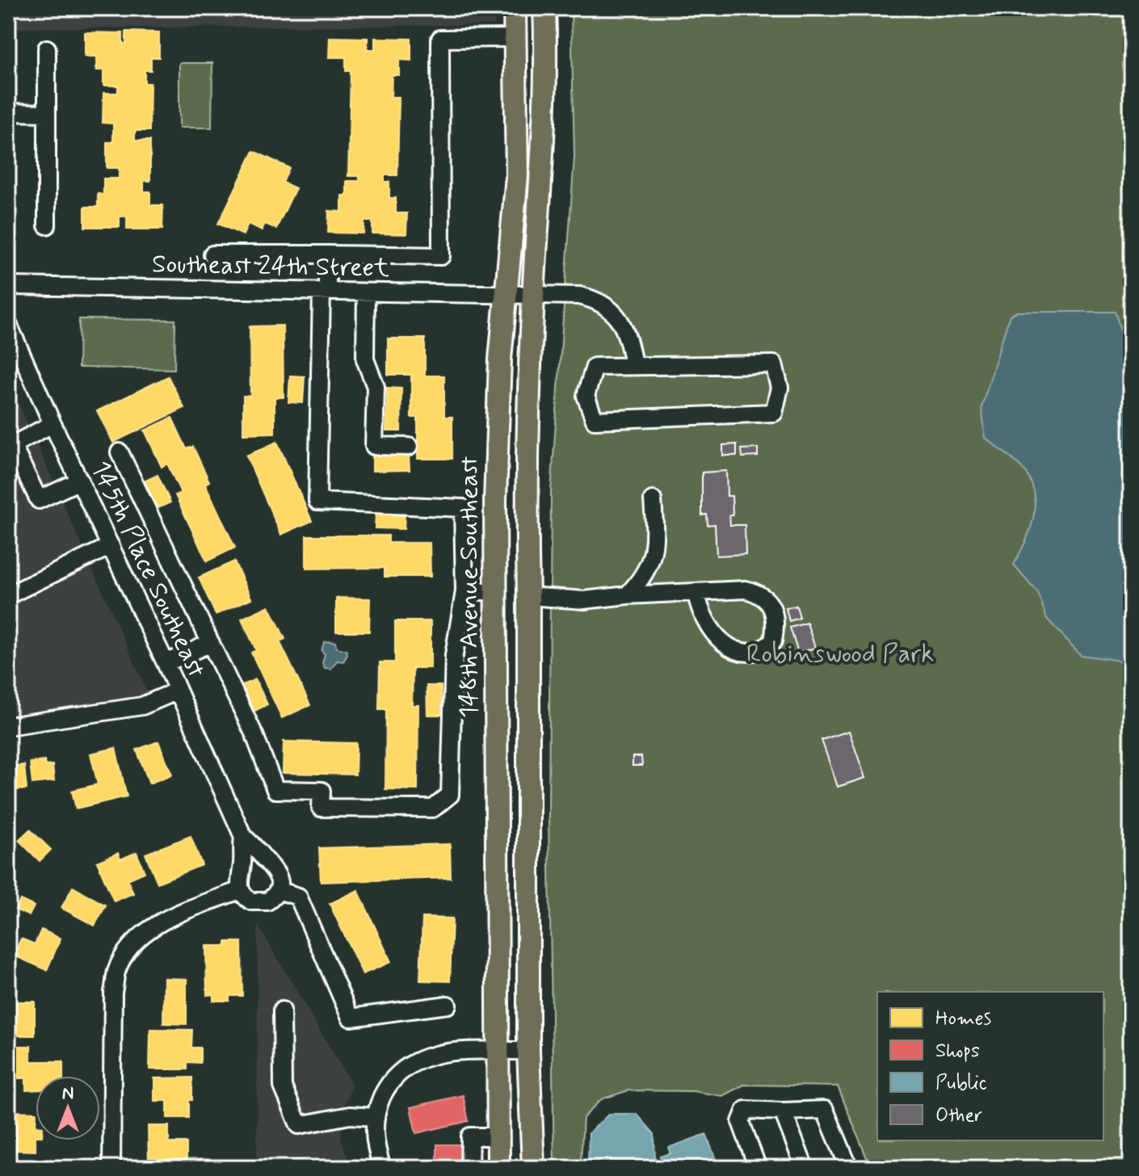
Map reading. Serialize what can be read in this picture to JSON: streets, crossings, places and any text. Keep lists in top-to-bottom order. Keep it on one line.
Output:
{"streets":{"main road":["148th Avenue Southeast"],"street":["Southeast 24th Street","145th Place Southeast"]},"crossings":[["Southeast 24th Street","148th Avenue Southeast"]],"parks":["Robinswood Park"],"legend":["Homes","Shops","Public","Other"],"north":"top"}
